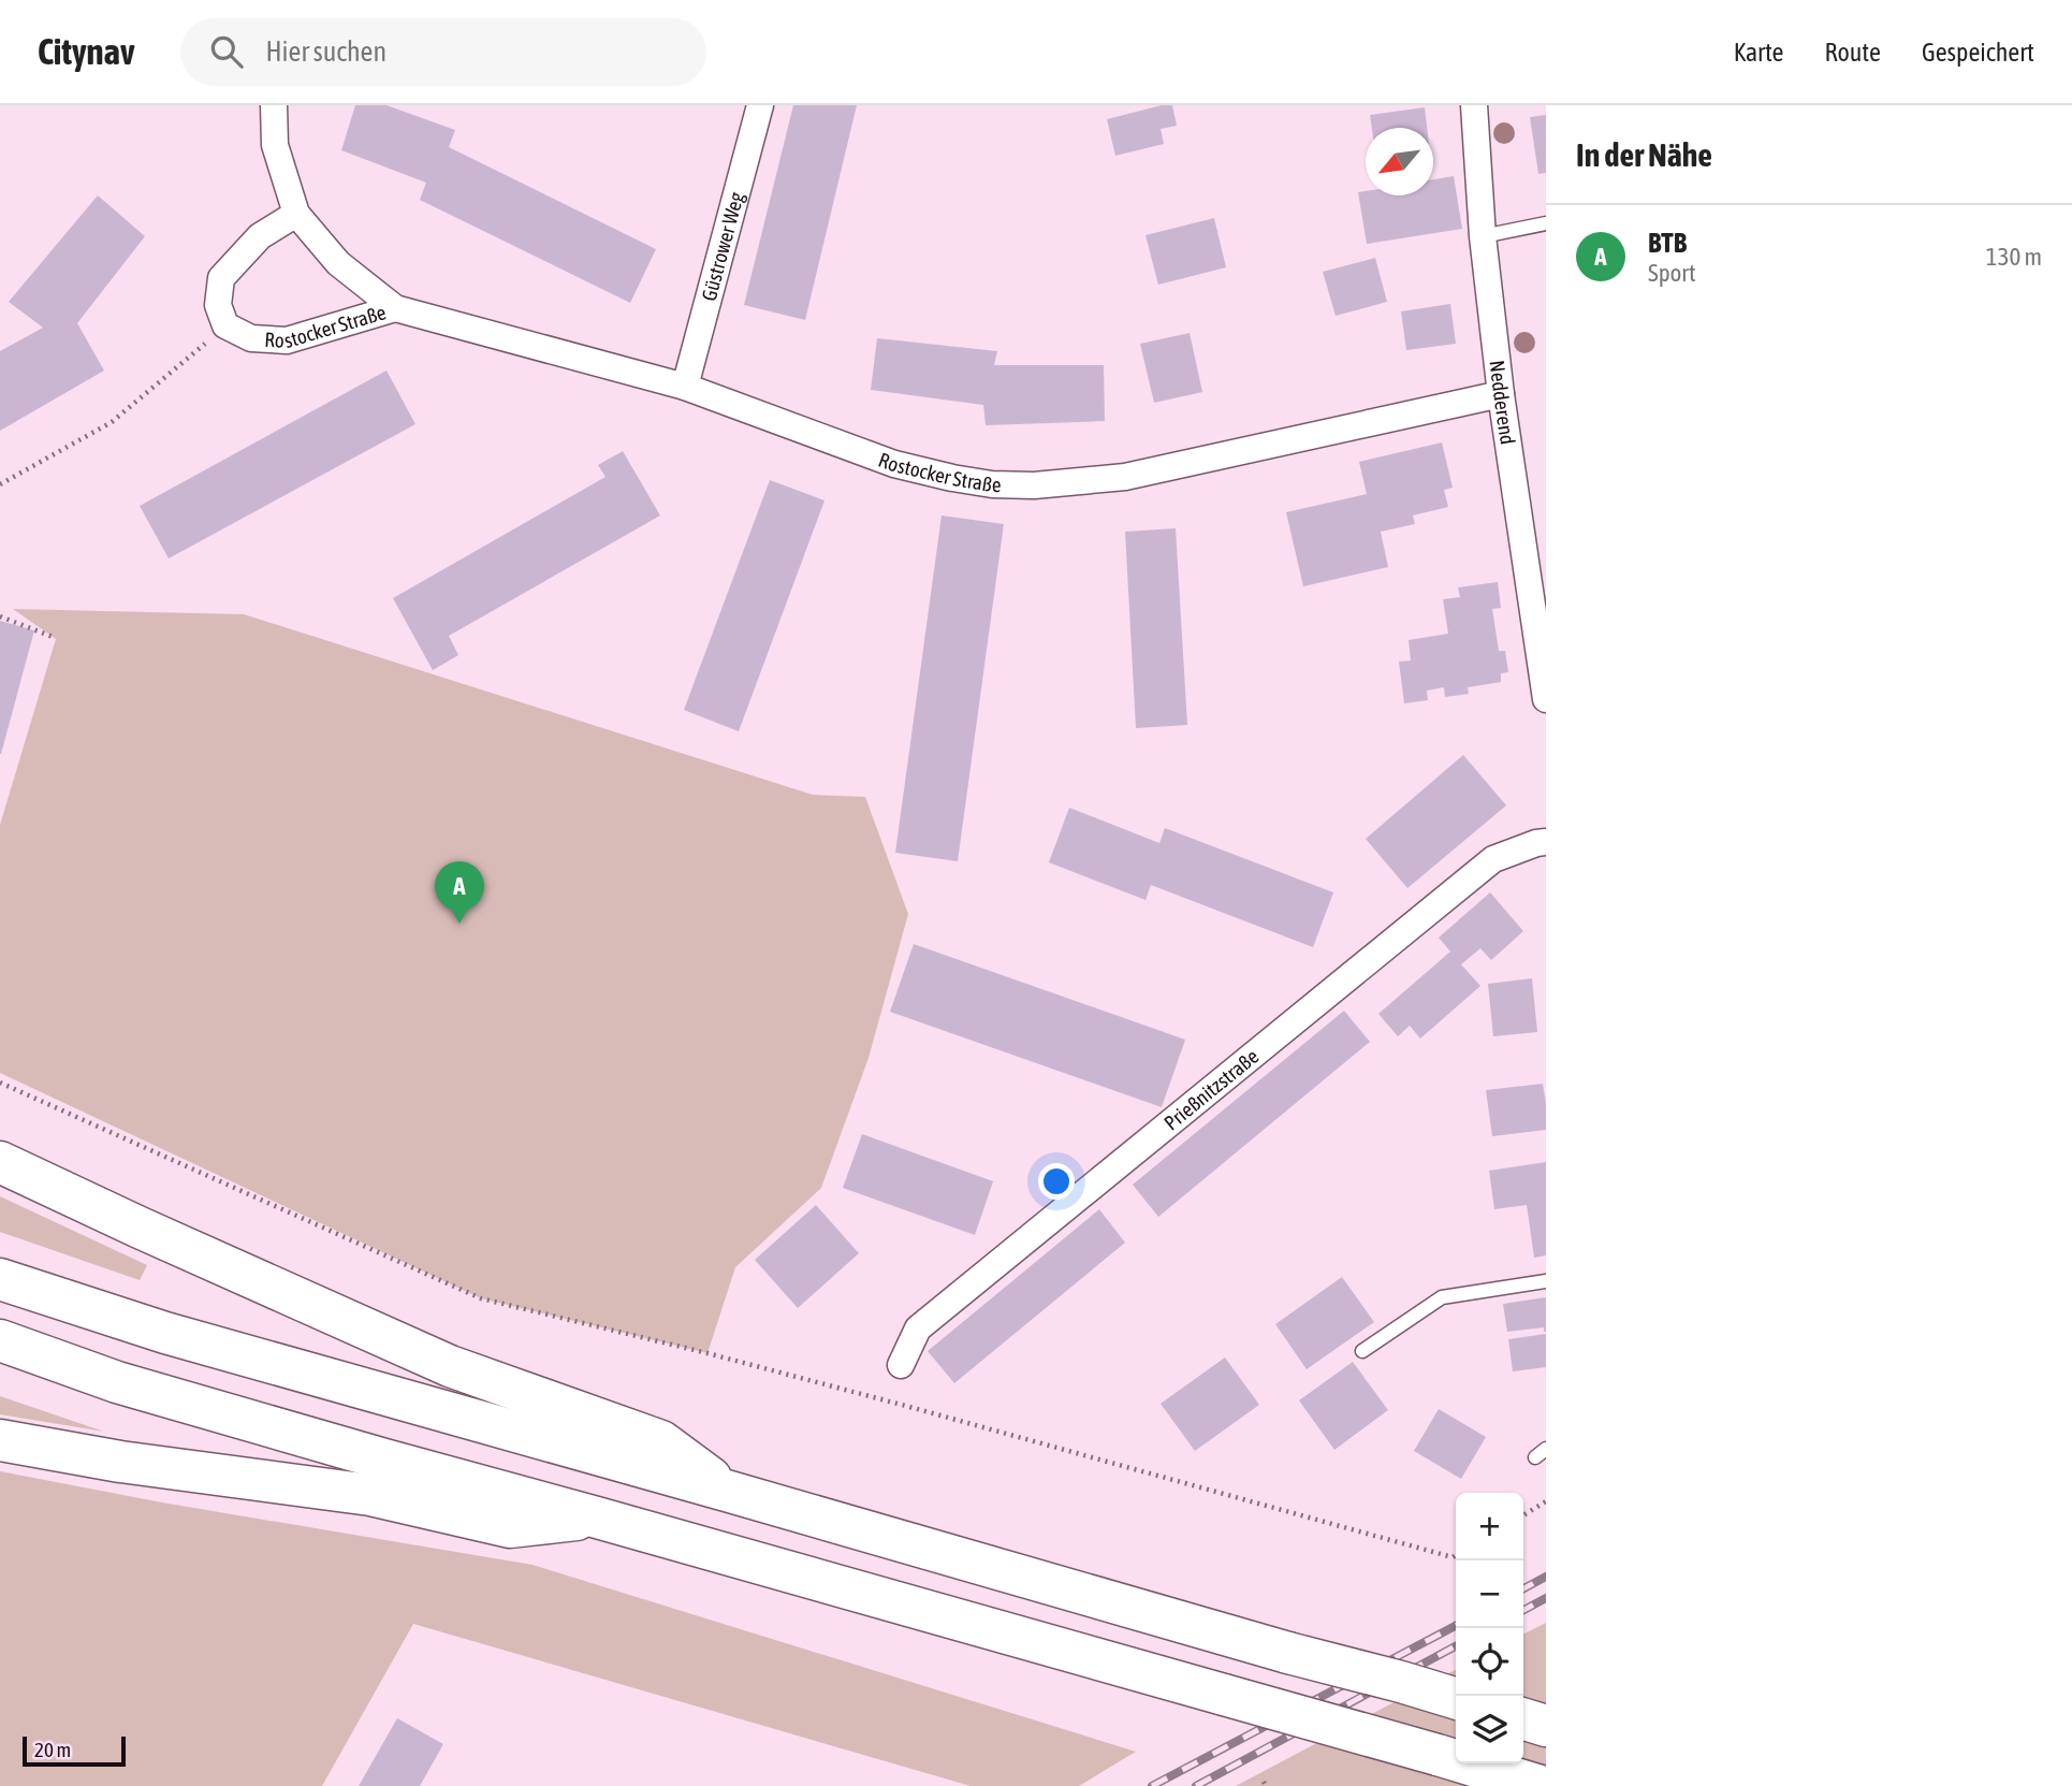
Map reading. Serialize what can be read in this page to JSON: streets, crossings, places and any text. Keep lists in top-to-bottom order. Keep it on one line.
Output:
{"streets":{"street":["Güstrower Weg","Rostocker Straße","Nedderend","Prießnitzstraße"]},"crossings":[["Güstrower Weg","Rostocker Straße"],["Rostocker Straße","Nedderend"]],"scale_bar":"20 m","north":"bottom left","page":{"header":"Citynav","search":"Hier suchen","nav":["Karte","Route","Gespeichert"],"heading":"In der Nähe","list":[{"mark":"A","name":"BTB","note":"Sport","value":"130 m"}],"pins":"A","map_buttons":["+","−"],"scale":"20 m"}}
